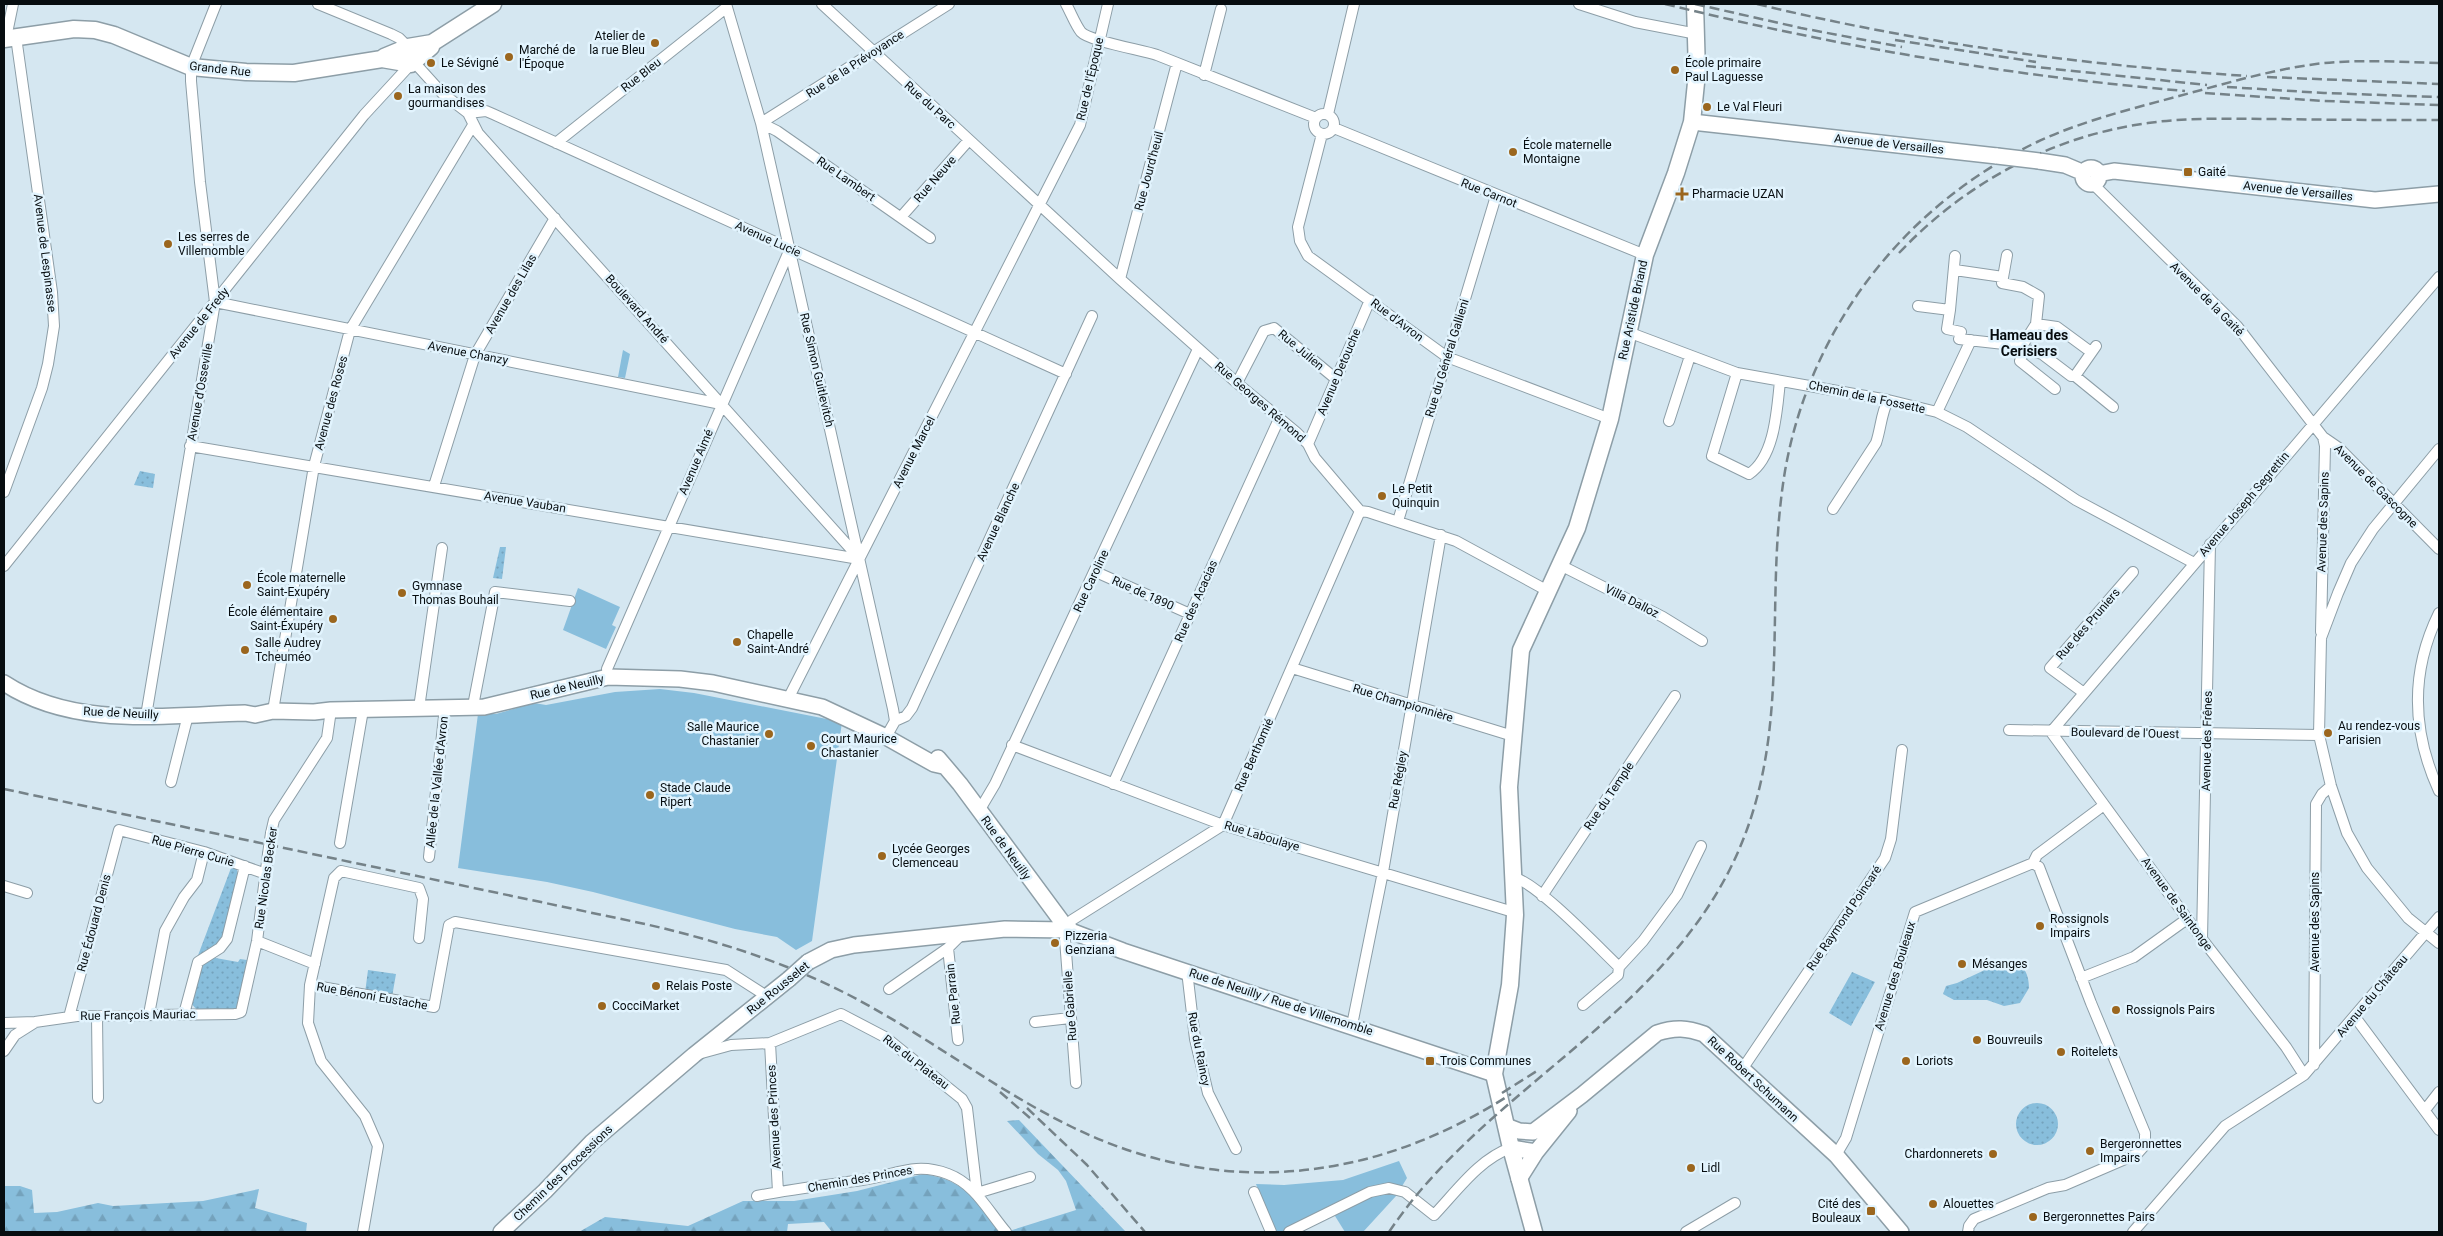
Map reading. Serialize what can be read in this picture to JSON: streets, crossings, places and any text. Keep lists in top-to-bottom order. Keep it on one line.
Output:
{"streets":{"main road":["Grande Rue","Rue Aristide Briand"],"street":["Rue de la Prévoyance","Rue Bleu","Rue de l'Époque","Rue du Parc","Avenue de Versailles","Rue Jourd'heuil","Rue Lambert","Rue Neuve","Rue Carnot","Avenue Lucie","Avenue de Lespinasse","Avenue des Lilas","Avenue de la Gaité","Boulevard André","Rue d'Avron","Avenue de Fredy","Rue Julien","Avenue Chanzy","Rue du Général Gallieni","Rue Simon Guitlevitch","Avenue Detouche","Avenue d'Osseville","Chemin de la Fossette","Rue Georges Rémond","Avenue des Roses","Avenue Marcel","Avenue Aimé","Avenue de Gascogne","Avenue Vauban","Avenue Joseph Segrettin","Avenue Blanche","Avenue des Sapins","Rue Caroline","Rue de 1890","Rue des Acacias","Villa Dalloz","Rue des Pruniers","Rue de Neuilly","Rue Championnière","Boulevard de l'Ouest","Avenue des Frênes","Rue Berthomié","Rue Régley","Allée de la Vallée d'Avron","Rue du Temple","Rue Laboulaye","Rue Pierre Curie","Rue Nicolas Becker","Avenue de Saintonge","Rue Raymond Poincaré","Rue Édouard Denis","Avenue des Bouleaux","Rue Rousselet","Rue Parrain","Rue Bénoni Eustache","Avenue du Château","Rue de Neuilly / Rue de Villemomble","Rue Gabrielle","Rue François Mauriac","Rue du Raincy","Rue du Plateau","Rue Robert Schumann","Avenue des Princes","Chemin des Processions","Chemin des Princes"]},"crossings":[["Rue de la Prévoyance","Rue du Parc"],["Rue de la Prévoyance","Rue Lambert"],["Rue de la Prévoyance","Rue Simon Guitlevitch"],["Grande Rue","Avenue de Lespinasse"],["Grande Rue","Boulevard André"],["Grande Rue","Avenue de Fredy"],["Grande Rue","Avenue d'Osseville"],["Rue Bleu","Avenue Lucie"],["Rue Bleu","Rue Simon Guitlevitch"],["Rue de l'Époque","Rue du Parc"],["Rue de l'Époque","Rue Georges Rémond"],["Rue de l'Époque","Avenue Marcel"],["Rue du Parc","Rue Neuve"],["Rue du Parc","Rue Georges Rémond"],["Rue du Parc","Avenue Marcel"],["Avenue de Versailles","Avenue de la Gaité"],["Avenue de Versailles","Rue Aristide Briand"],["Rue Jourd'heuil","Rue Georges Rémond"],["Rue Lambert","Rue Neuve"],["Rue Lambert","Rue Simon Guitlevitch"],["Rue Carnot","Rue Aristide Briand"],["Rue Carnot","Rue d'Avron"],["Rue Carnot","Rue du Général Gallieni"],["Avenue Lucie","Boulevard André"],["Avenue Lucie","Rue Simon Guitlevitch"],["Avenue Lucie","Avenue Marcel"],["Avenue Lucie","Avenue Aimé"],["Avenue Lucie","Avenue Blanche"],["Avenue des Lilas","Boulevard André"],["Avenue des Lilas","Avenue Chanzy"],["Avenue des Lilas","Avenue Vauban"],["Avenue de la Gaité","Avenue de Gascogne"],["Avenue de la Gaité","Avenue Joseph Segrettin"],["Boulevard André","Avenue de Fredy"],["Boulevard André","Avenue Chanzy"],["Boulevard André","Rue Simon Guitlevitch"],["Boulevard André","Avenue des Roses"],["Boulevard André","Avenue Marcel"],["Boulevard André","Avenue Aimé"],["Boulevard André","Avenue Vauban"],["Rue Aristide Briand","Rue d'Avron"],["Rue Aristide Briand","Chemin de la Fossette"],["Rue Aristide Briand","Villa Dalloz"],["Rue Aristide Briand","Rue Championnière"],["Rue Aristide Briand","Rue Laboulaye"],["Rue Aristide Briand","Rue de Neuilly / Rue de Villemomble"],["Rue d'Avron","Rue du Général Gallieni"],["Rue d'Avron","Avenue Detouche"],["Avenue de Fredy","Avenue Chanzy"],["Avenue de Fredy","Avenue d'Osseville"],["Rue Julien","Avenue Detouche"],["Rue Julien","Rue Georges Rémond"],["Avenue Chanzy","Avenue d'Osseville"],["Avenue Chanzy","Avenue des Roses"],["Avenue Chanzy","Avenue Aimé"],["Rue Simon Guitlevitch","Avenue Marcel"],["Rue Simon Guitlevitch","Avenue Aimé"],["Rue Simon Guitlevitch","Avenue Vauban"],["Rue Simon Guitlevitch","Avenue Blanche"],["Rue Simon Guitlevitch","Rue de Neuilly"],["Avenue Detouche","Rue Georges Rémond"],["Avenue d'Osseville","Avenue Vauban"],["Avenue d'Osseville","Rue de Neuilly"],["Chemin de la Fossette","Avenue Joseph Segrettin"],["Rue Georges Rémond","Avenue Marcel"],["Rue Georges Rémond","Rue Caroline"],["Rue Georges Rémond","Rue des Acacias"],["Rue Georges Rémond","Rue Berthomié"],["Avenue des Roses","Avenue Vauban"],["Avenue des Roses","Rue de Neuilly"],["Avenue Marcel","Avenue Vauban"],["Avenue Marcel","Rue de Neuilly"],["Avenue Aimé","Avenue Vauban"],["Avenue Aimé","Rue de Neuilly"],["Avenue de Gascogne","Avenue Joseph Segrettin"],["Avenue de Gascogne","Avenue des Sapins"],["Avenue Joseph Segrettin","Rue des Pruniers"],["Avenue Joseph Segrettin","Boulevard de l'Ouest"],["Avenue Joseph Segrettin","Avenue des Frênes"],["Avenue Joseph Segrettin","Avenue de Saintonge"],["Avenue Blanche","Rue de Neuilly"],["Avenue des Sapins","Boulevard de l'Ouest"],["Avenue des Sapins","Avenue du Château"],["Rue Caroline","Rue de 1890"],["Rue Caroline","Rue de Neuilly"],["Rue Caroline","Rue Laboulaye"],["Rue de 1890","Rue des Acacias"],["Rue des Acacias","Rue Laboulaye"],["Rue de Neuilly","Allée de la Vallée d'Avron"],["Rue de Neuilly","Rue Nicolas Becker"],["Rue de Neuilly","Rue Rousselet"],["Rue de Neuilly","Rue de Neuilly / Rue de Villemomble"],["Rue de Neuilly","Rue Gabrielle"],["Rue Championnière","Rue Berthomié"],["Rue Championnière","Rue Régley"],["Boulevard de l'Ouest","Avenue des Frênes"],["Boulevard de l'Ouest","Avenue de Saintonge"],["Avenue des Frênes","Avenue de Saintonge"],["Rue Berthomié","Rue Laboulaye"],["Rue Régley","Rue Laboulaye"],["Rue Régley","Rue de Neuilly / Rue de Villemomble"],["Rue Pierre Curie","Rue Nicolas Becker"],["Rue Pierre Curie","Rue Édouard Denis"],["Rue Nicolas Becker","Rue François Mauriac"],["Avenue de Saintonge","Avenue des Bouleaux"],["Avenue de Saintonge","Avenue du Château"],["Rue Raymond Poincaré","Rue Robert Schumann"],["Rue Édouard Denis","Rue François Mauriac"],["Avenue des Bouleaux","Rue Robert Schumann"],["Rue Rousselet","Rue Bénoni Eustache"],["Rue Rousselet","Rue de Neuilly / Rue de Villemomble"],["Rue Rousselet","Rue Gabrielle"],["Rue Rousselet","Rue du Plateau"],["Rue Rousselet","Chemin des Processions"],["Rue de Neuilly / Rue de Villemomble","Rue Gabrielle"],["Rue de Neuilly / Rue de Villemomble","Rue du Raincy"],["Rue du Plateau","Avenue des Princes"],["Rue du Plateau","Chemin des Processions"],["Rue du Plateau","Chemin des Princes"],["Avenue des Princes","Chemin des Princes"]],"districts":["Hameau des Cerisiers"],"places":{"other":["Atelier de la rue Bleu","Marché de l'Époque","Le Sévigné","École primaire Paul Laguesse","La maison des gourmandises","Le Val Fleuri","École maternelle Montaigne","Les serres de Villemomble","Le Petit Quinquin","École maternelle Saint-Exupéry","Gymnase Thomas Bouhail","École élémentaire Saint-Éxupéry","Chapelle Saint-André","Salle Audrey Tcheuméo","Au rendez-vous Parisien","Salle Maurice Chastanier","Court Maurice Chastanier","Stade Claude Ripert","Lycée Georges Clemenceau","Rossignols Impairs","Pizzeria Genziana","Mésanges","Relais Poste","CocciMarket","Rossignols Pairs","Bouvreuils","Roitelets","Loriots","Bergeronnettes Impairs","Chardonnerets","Lidl","Alouettes","Bergeronnettes Pairs"],"transit":["Gaité","Trois Communes","Cité des Bouleaux"],"health":["Pharmacie UZAN"]}}
